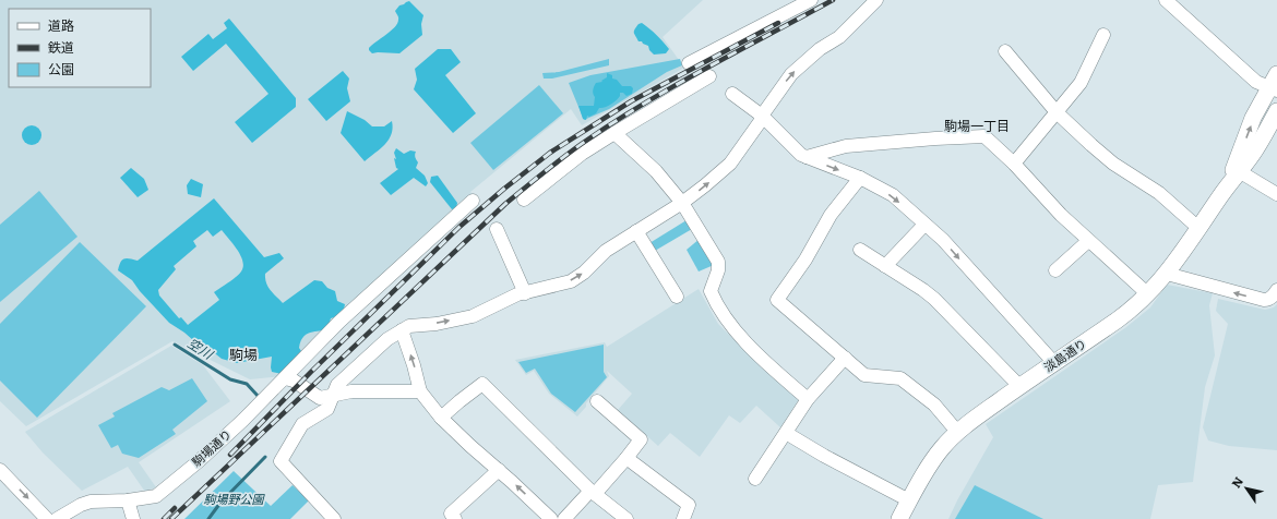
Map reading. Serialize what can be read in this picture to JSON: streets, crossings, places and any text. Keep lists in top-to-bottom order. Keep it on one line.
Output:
{"streets":{"main road":["淡島通り"],"street":["駒場通り"]},"districts":["駒場一丁目","駒場"],"water":["空川"],"parks":["駒場野公園"],"legend":["道路","鉄道","公園"],"north":"top left"}
